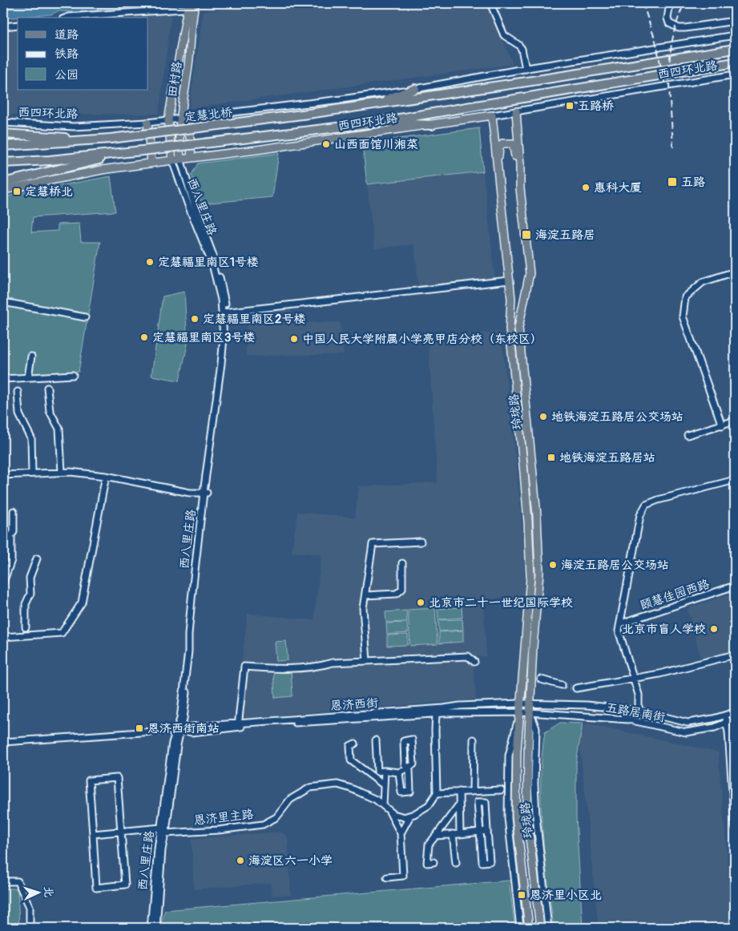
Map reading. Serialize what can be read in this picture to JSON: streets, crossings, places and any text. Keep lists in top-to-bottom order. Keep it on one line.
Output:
{"streets":{"highway":["西四环北路","定慧北桥"],"main road":["田村路","玲珑路"],"street":["西八里庄路","颐慧佳园西路","恩济西街","五路居南街","恩济里主路"]},"crossings":[["西四环北路","田村路"],["西四环北路","定慧北桥"],["西四环北路","西八里庄路"],["西四环北路","玲珑路"],["田村路","西八里庄路"],["西八里庄路","恩济西街"],["西八里庄路","恩济里主路"],["玲珑路","恩济西街"],["玲珑路","五路居南街"],["恩济西街","五路居南街"]],"places":{"transit":["五路桥","五路","定慧桥北","海淀五路居","地铁海淀五路居站","恩济西街南站","恩济里小区北"],"other":["山西面馆川湘菜","惠科大厦","定慧福里南区1号楼","定慧福里南区2号楼","定慧福里南区3号楼","中国人民大学附属小学亮甲店分校（东校区）","地铁海淀五路居公交场站","海淀五路居公交场站","北京市二十一世纪国际学校","北京市盲人学校","海淀区六一小学"]},"legend":["道路","铁路","公园"],"north":"right"}
